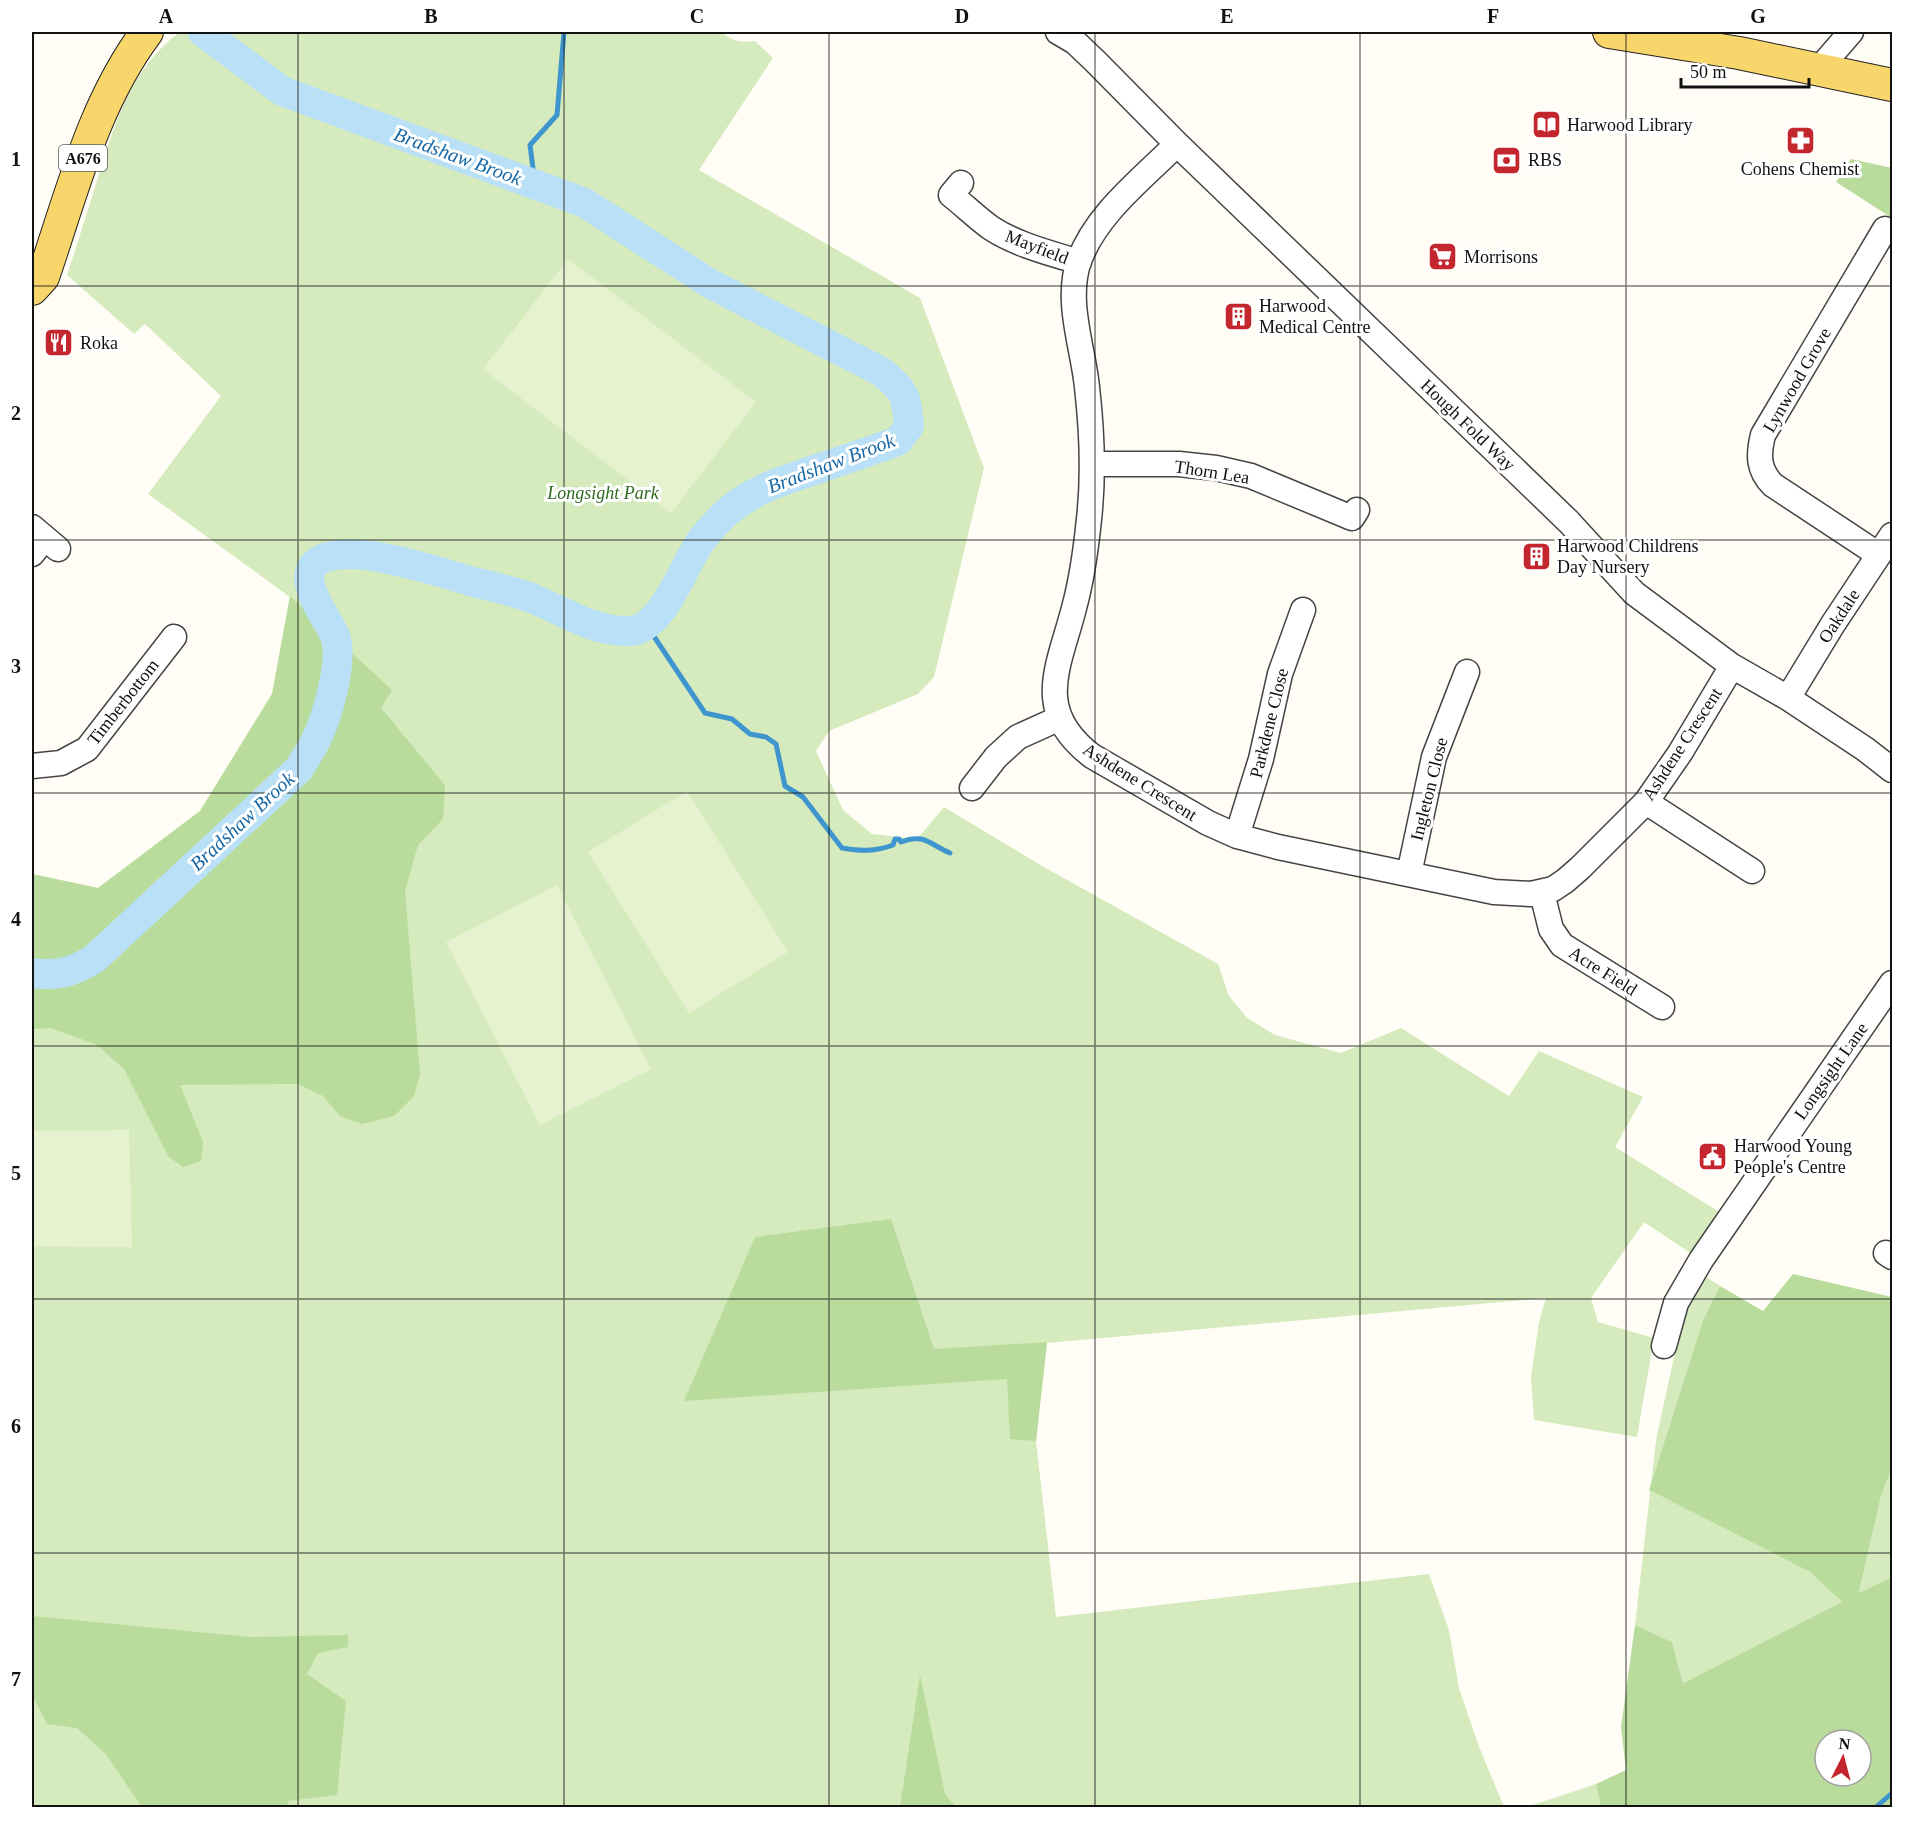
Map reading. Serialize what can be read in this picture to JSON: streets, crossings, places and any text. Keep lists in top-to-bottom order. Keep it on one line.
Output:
{"streets":{"main road":["A676"],"street":["Mayfield","Lynwood Grove","Hough Fold Way","Thorn Lea","Oakdale","Timberbottom","Parkdene Close","Ashdene Crescent","Ingleton Close","Acre Field","Longsight Lane"]},"crossings":[["Mayfield","Ashdene Crescent"],["Lynwood Grove","Oakdale"],["Hough Fold Way","Oakdale"],["Hough Fold Way","Ashdene Crescent"],["Thorn Lea","Ashdene Crescent"],["Parkdene Close","Ashdene Crescent"],["Ashdene Crescent","Ingleton Close"],["Ashdene Crescent","Acre Field"]],"water":["Bradshaw Brook"],"parks":["Longsight Park"],"places":{"library":["Harwood Library"],"pharmacy":["Cohens Chemist"],"bank":["RBS"],"supermarket":["Morrisons"],"building":["Harwood Medical Centre","Harwood Childrens Day Nursery"],"restaurant":["Roka"],"public building":["Harwood Young People's Centre"]},"scale_bar":"50 m","north":"top","grid":{"columns":["A","B","C","D","E","F","G"],"rows":["1","2","3","4","5","6","7"]}}
